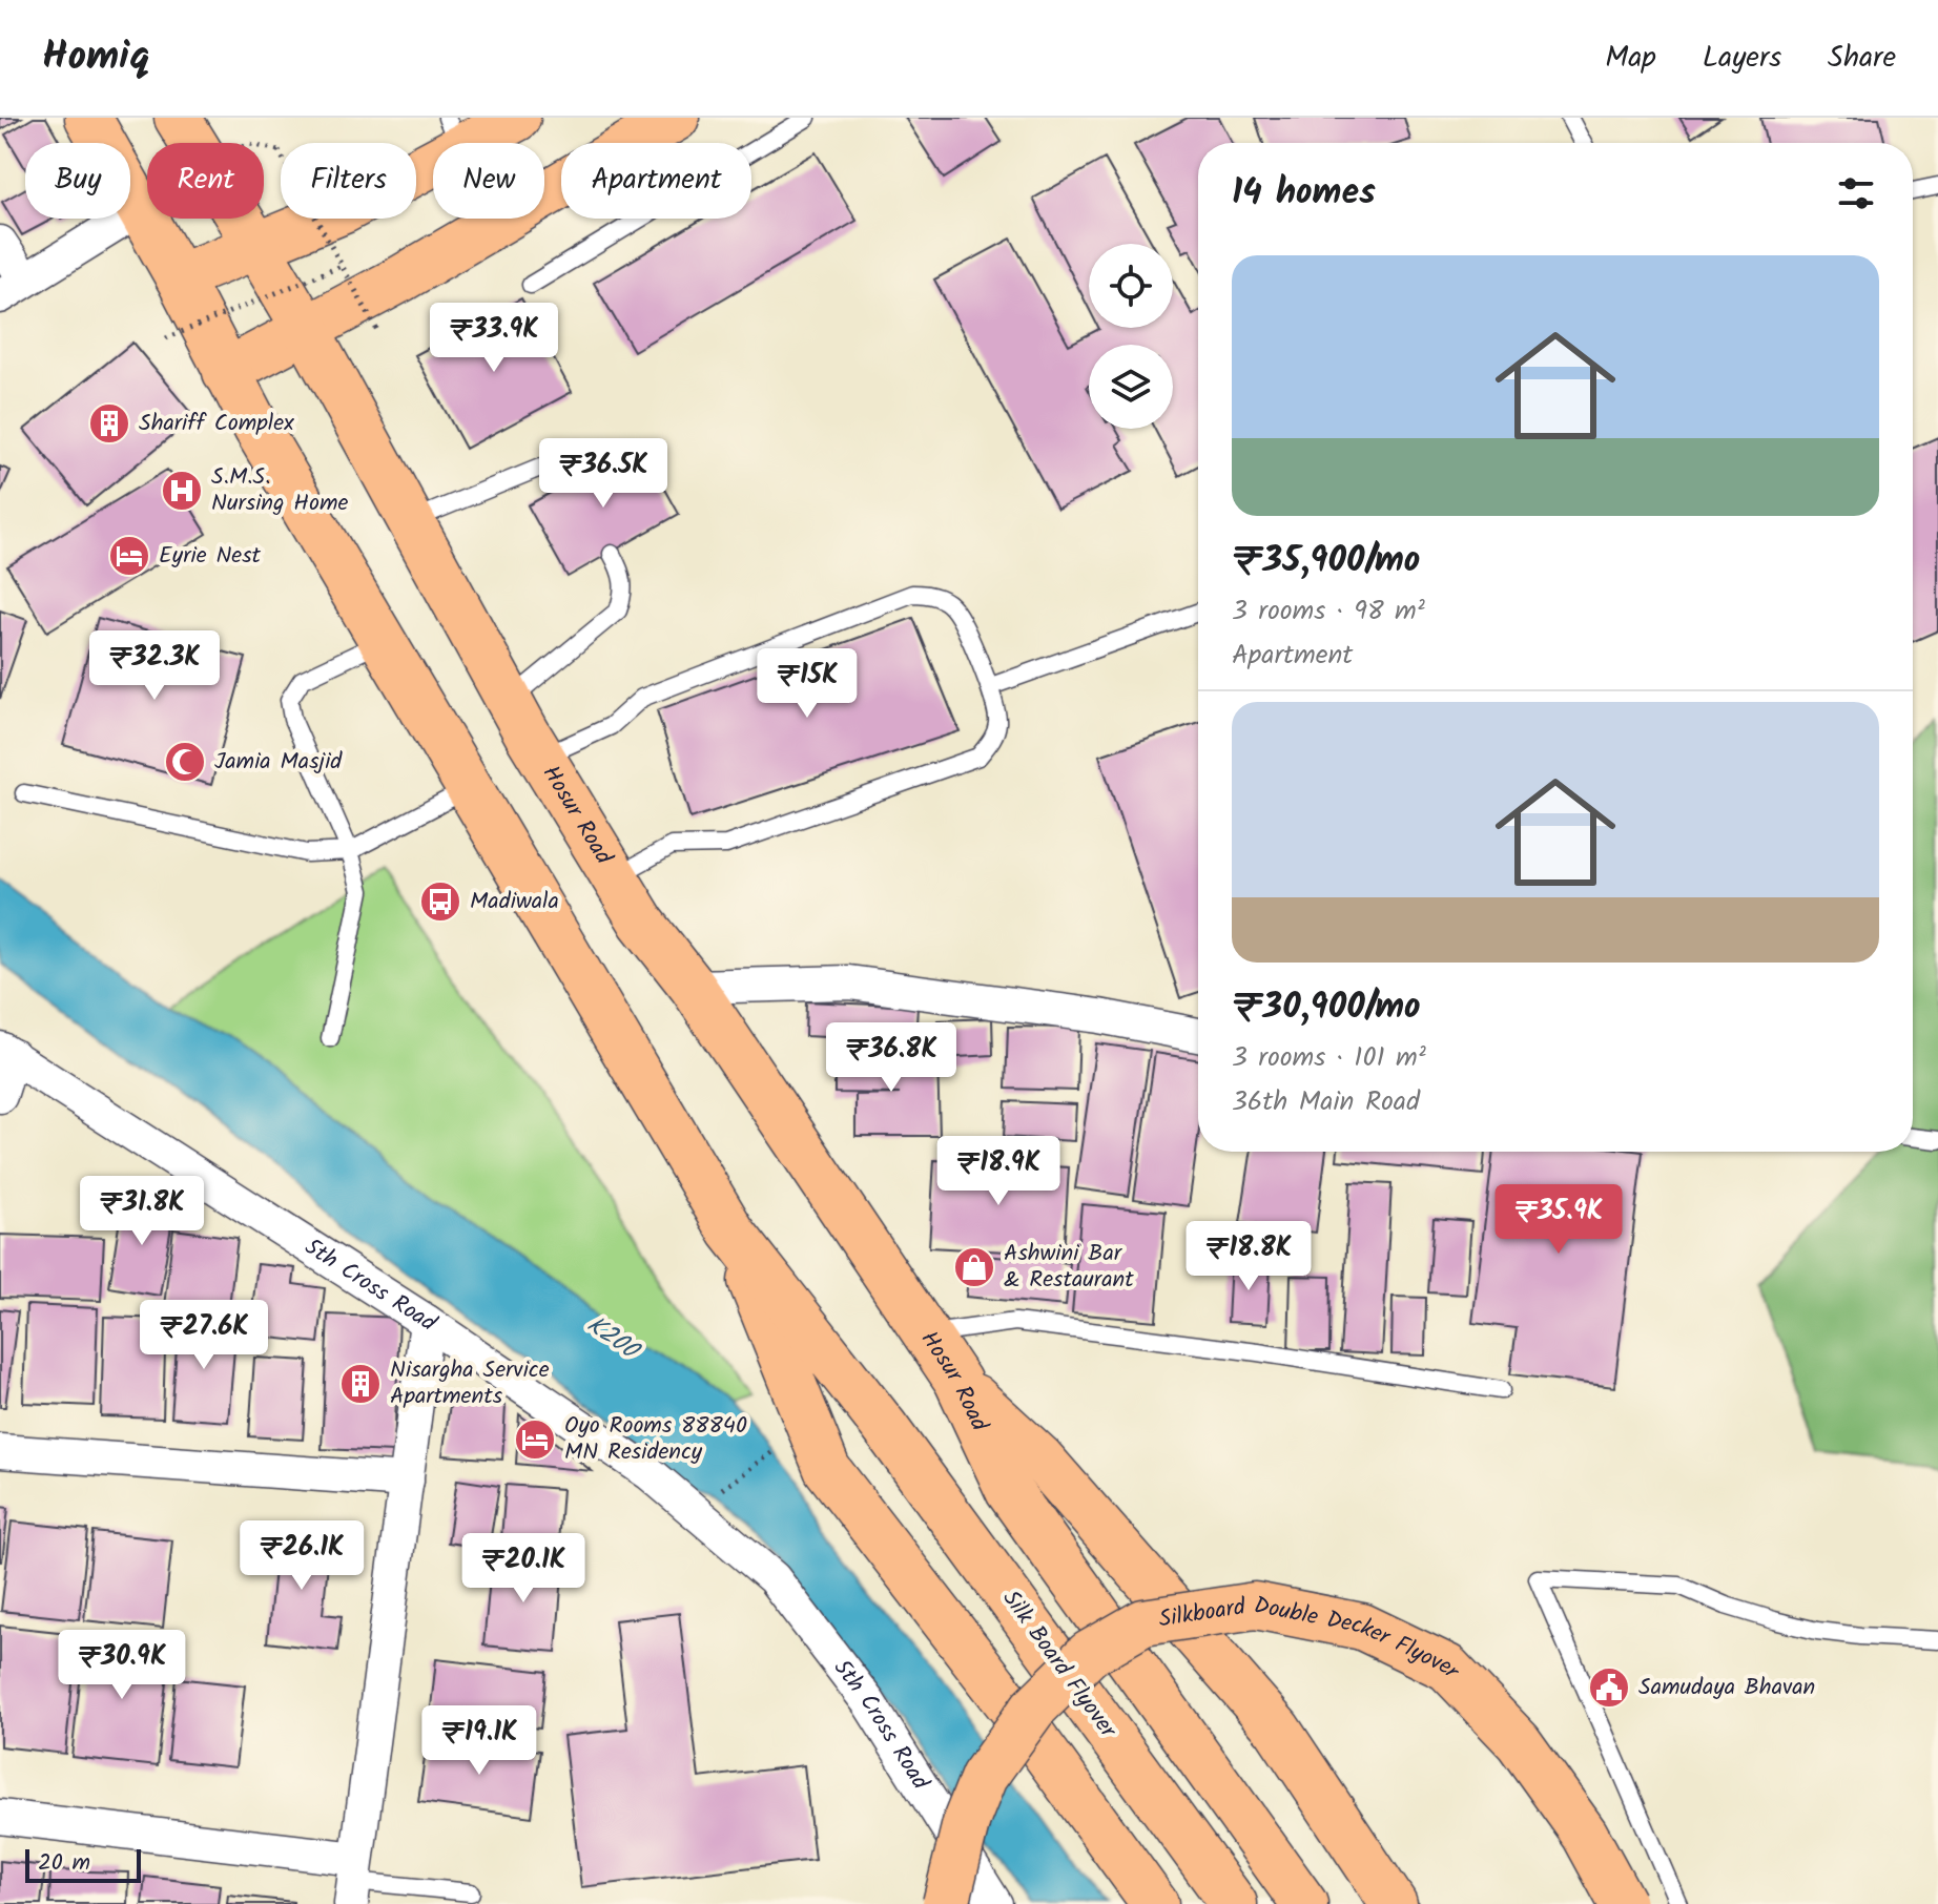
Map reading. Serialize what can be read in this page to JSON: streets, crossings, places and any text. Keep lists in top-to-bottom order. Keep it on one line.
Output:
{"streets":{"main road":["Hosur Road","Silkboard Double Decker Flyover","Silk Board Flyover"],"street":["5th Cross Road"]},"water":["K200"],"places":{"building":["Shariff Complex","Nisargha Service Apartments"],"hospital":["S.M.S. Nursing Home"],"hotel":["Eyrie Nest","Oyo Rooms 88840 MN Residency"],"mosque":["Jamia Masjid"],"bus stop":["Madiwala"],"shop":["Ashwini Bar & Restaurant"],"public building":["Samudaya Bhavan"]},"scale_bar":"20 m","page":{"header":"Homiq","nav":["Map","Layers","Share"],"chip":["Buy","Rent","Filters","New","Apartment"],"heading":"14 homes","list":[{"name":"₹35,900/mo","note":"3 rooms · 98 m² · Apartment"},{"name":"₹30,900/mo","note":"3 rooms · 101 m² · 36th Main Road"}],"price":["₹33.9K","₹36.5K","₹32.3K","₹15K","₹36.8K","₹18.9K","₹31.8K","₹35.9K","₹18.8K","₹27.6K","₹26.1K","₹20.1K","₹30.9K","₹19.1K"],"scale":"20 m"}}
